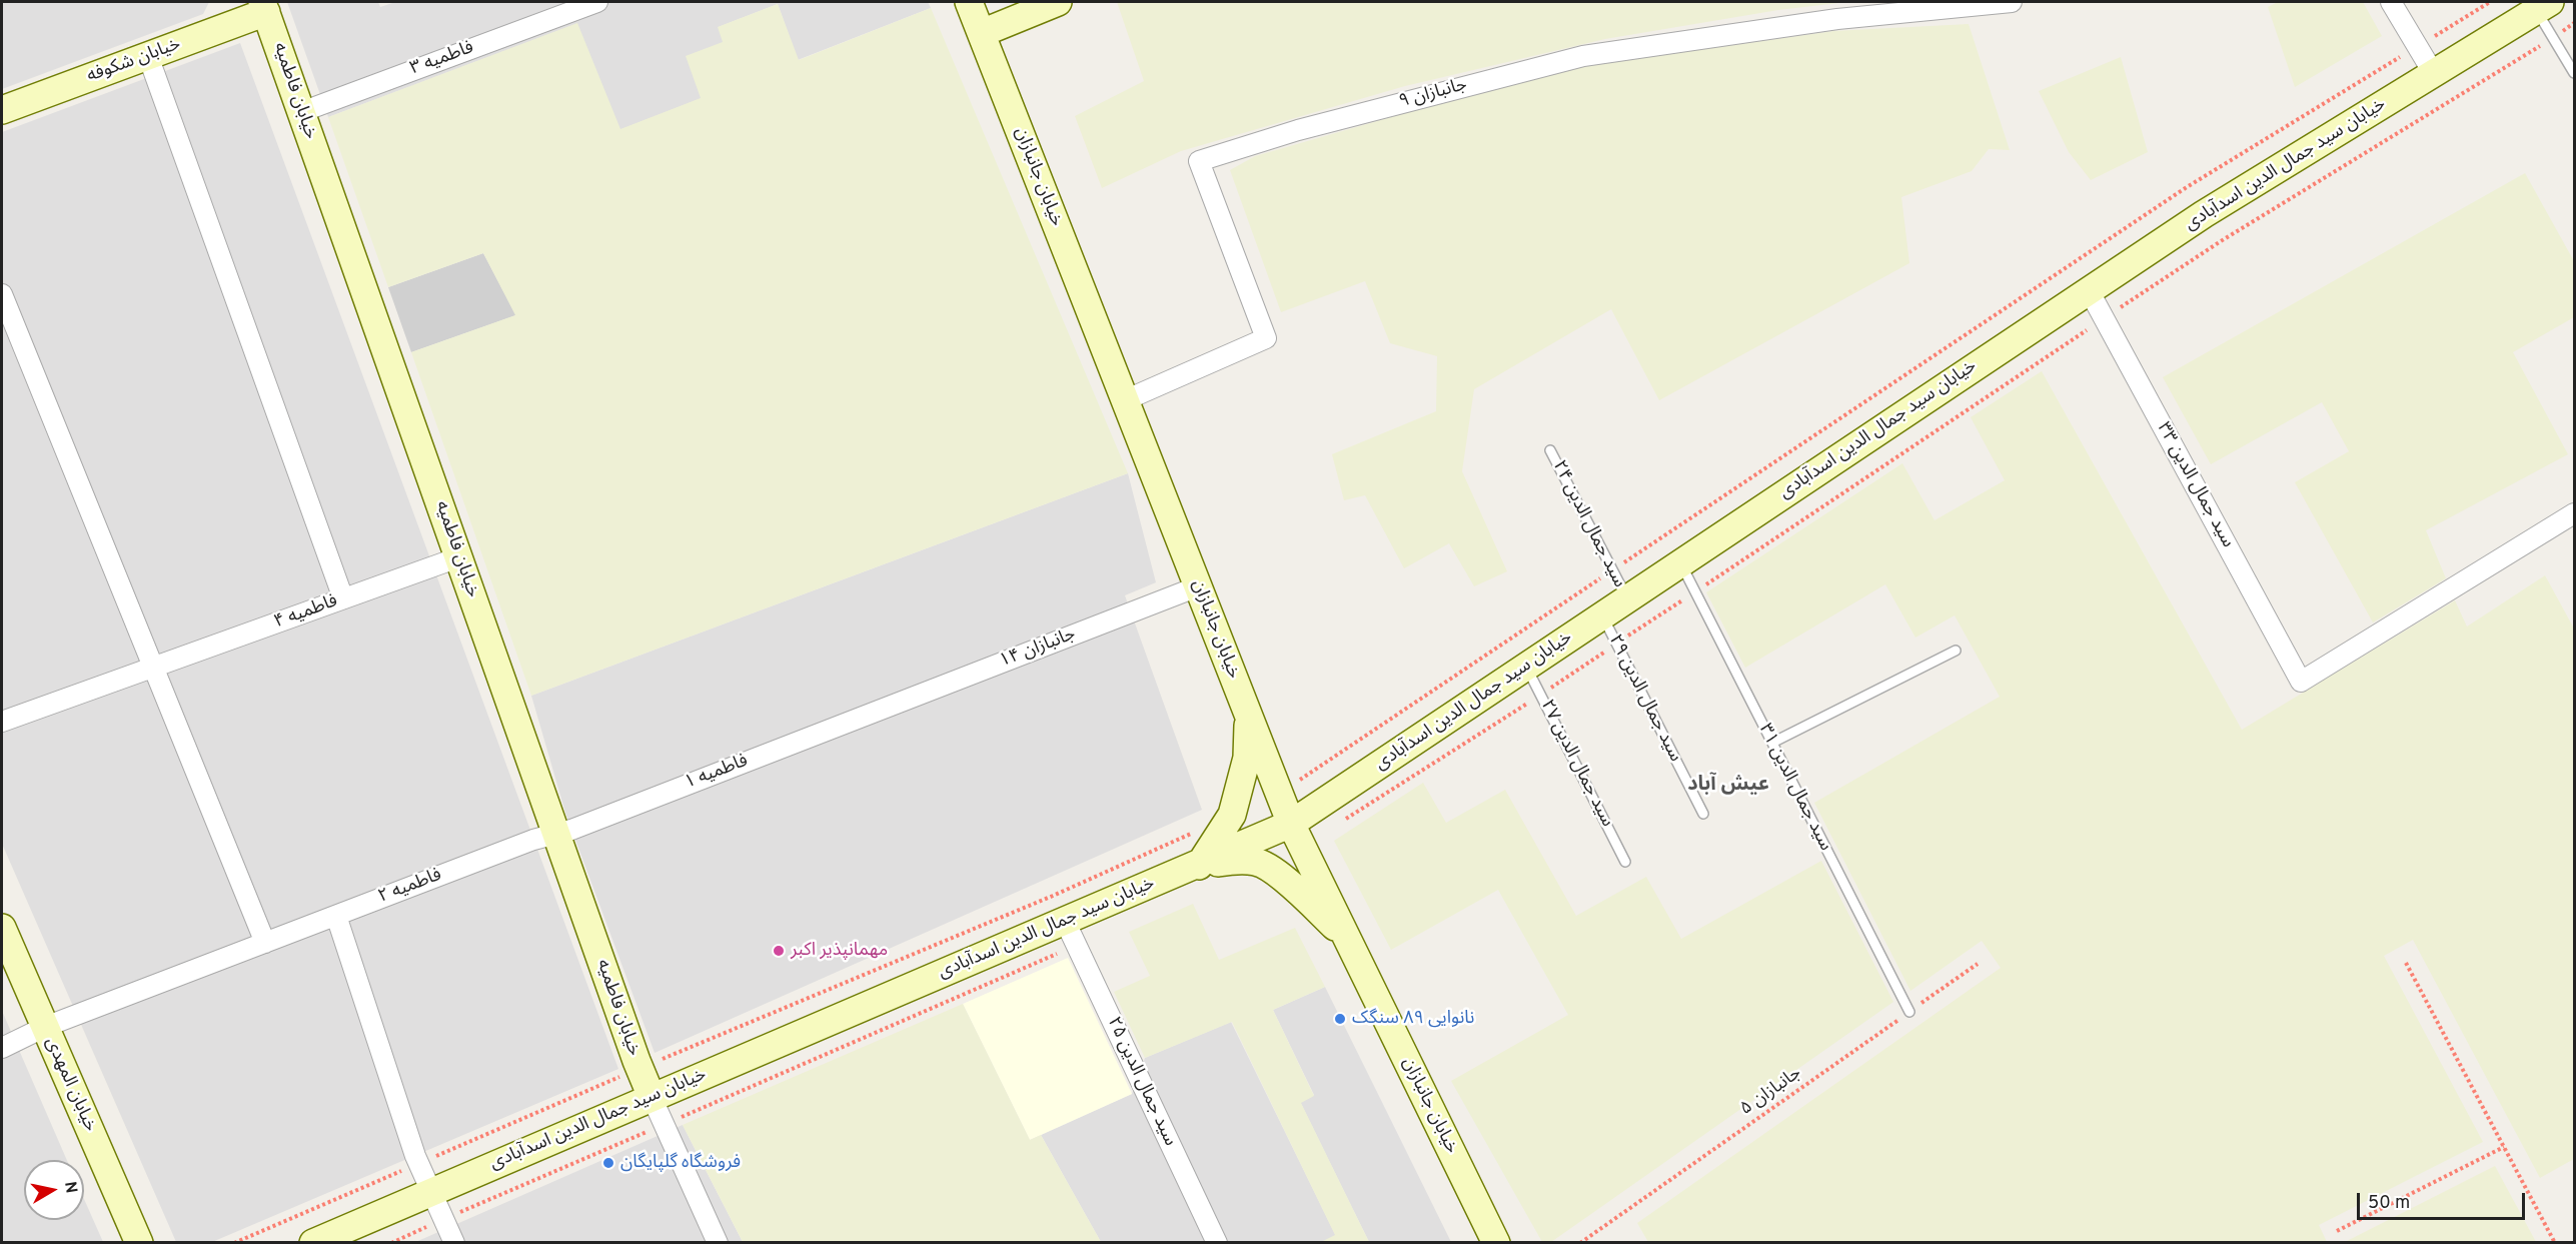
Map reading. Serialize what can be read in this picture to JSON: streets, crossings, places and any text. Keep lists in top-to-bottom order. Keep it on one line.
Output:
{"streets":{"main road":["خیابان شکوفه","خیابان فاطمیه","خیابان سید جمال الدین اسدآبادی","خیابان جانبازان","خیابان المهدی"],"street":["فاطمیه ۳","جانبازان ۹","سید جمال الدین ۳۳","فاطمیه ۴","جانبازان ۱۴","فاطمیه ۱","فاطمیه ۲","سید جمال الدین ۲۵"],"lane":["سید جمال الدین ۲۴","سید جمال الدین ۲۹","سید جمال الدین ۲۷","سید جمال الدین ۳۱"],"path":["جانبازان ۵"]},"crossings":[["فاطمیه ۳","خیابان فاطمیه"],["خیابان شکوفه","خیابان فاطمیه"],["خیابان فاطمیه","خیابان سید جمال الدین اسدآبادی"],["خیابان فاطمیه","فاطمیه ۴"],["خیابان فاطمیه","فاطمیه ۱"],["خیابان فاطمیه","فاطمیه ۲"],["جانبازان ۹","خیابان جانبازان"],["خیابان سید جمال الدین اسدآبادی","خیابان جانبازان"],["خیابان سید جمال الدین اسدآبادی","سید جمال الدین ۳۳"],["خیابان سید جمال الدین اسدآبادی","سید جمال الدین ۲۴"],["خیابان سید جمال الدین اسدآبادی","سید جمال الدین ۲۹"],["خیابان سید جمال الدین اسدآبادی","سید جمال الدین ۲۷"],["خیابان سید جمال الدین اسدآبادی","سید جمال الدین ۳۱"],["خیابان سید جمال الدین اسدآبادی","سید جمال الدین ۲۵"],["خیابان جانبازان","جانبازان ۱۴"],["جانبازان ۱۴","فاطمیه ۱"],["فاطمیه ۱","فاطمیه ۲"],["سید جمال الدین ۳۱","جانبازان ۵"],["فاطمیه ۲","خیابان المهدی"]],"districts":["عیش آباد"],"places":["مهمانپذیر اکبر","نانوایی ۸۹ سنگک","فروشگاه گلپایگان"],"scale_bar":"50 m","north":"right"}
